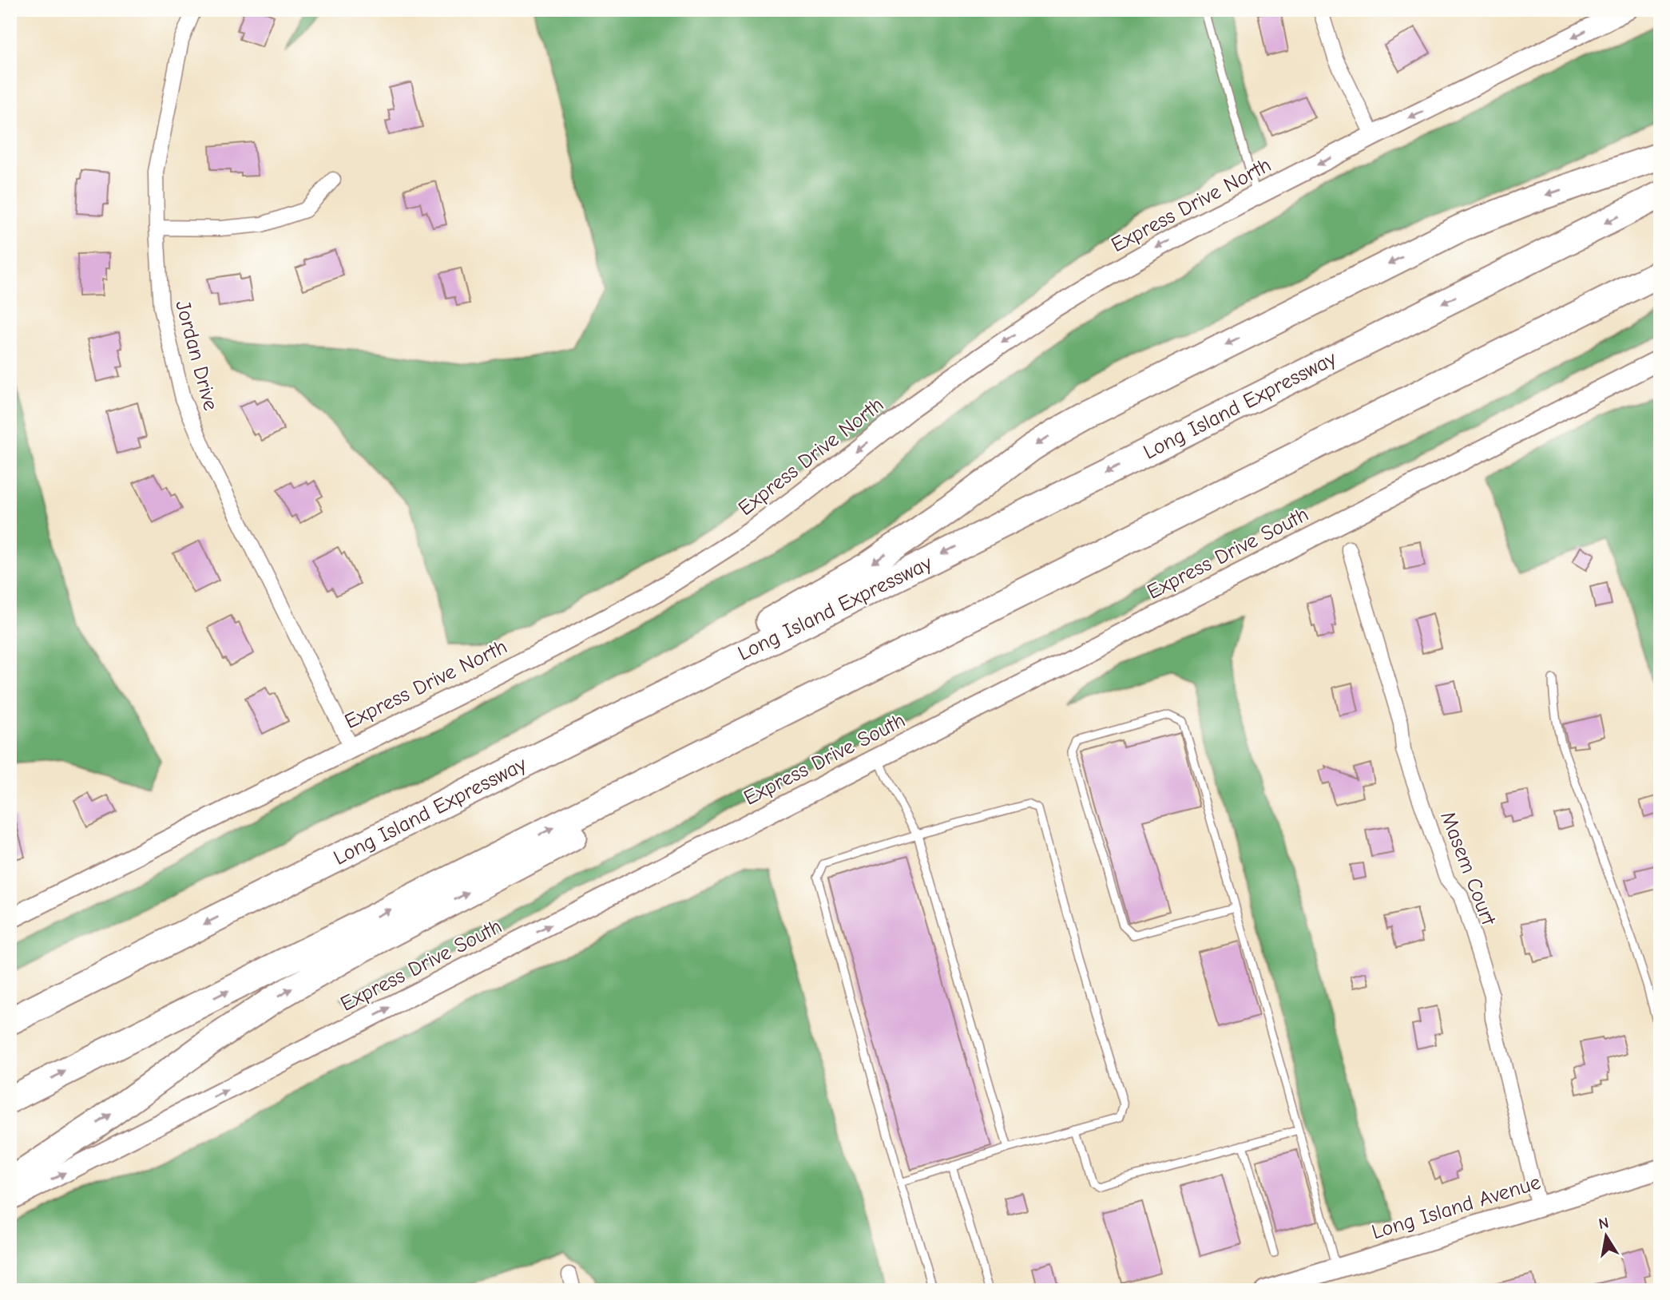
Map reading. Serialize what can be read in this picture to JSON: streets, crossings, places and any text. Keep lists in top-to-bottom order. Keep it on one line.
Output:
{"streets":{"highway":["Long Island Expressway"],"main road":["Express Drive North","Express Drive South","Long Island Avenue"],"street":["Jordan Drive","Masem Court"]},"crossings":[["Express Drive North","Jordan Drive"],["Masem Court","Long Island Avenue"]],"one_way":["Express Drive North","Express Drive South"],"north":"top"}
